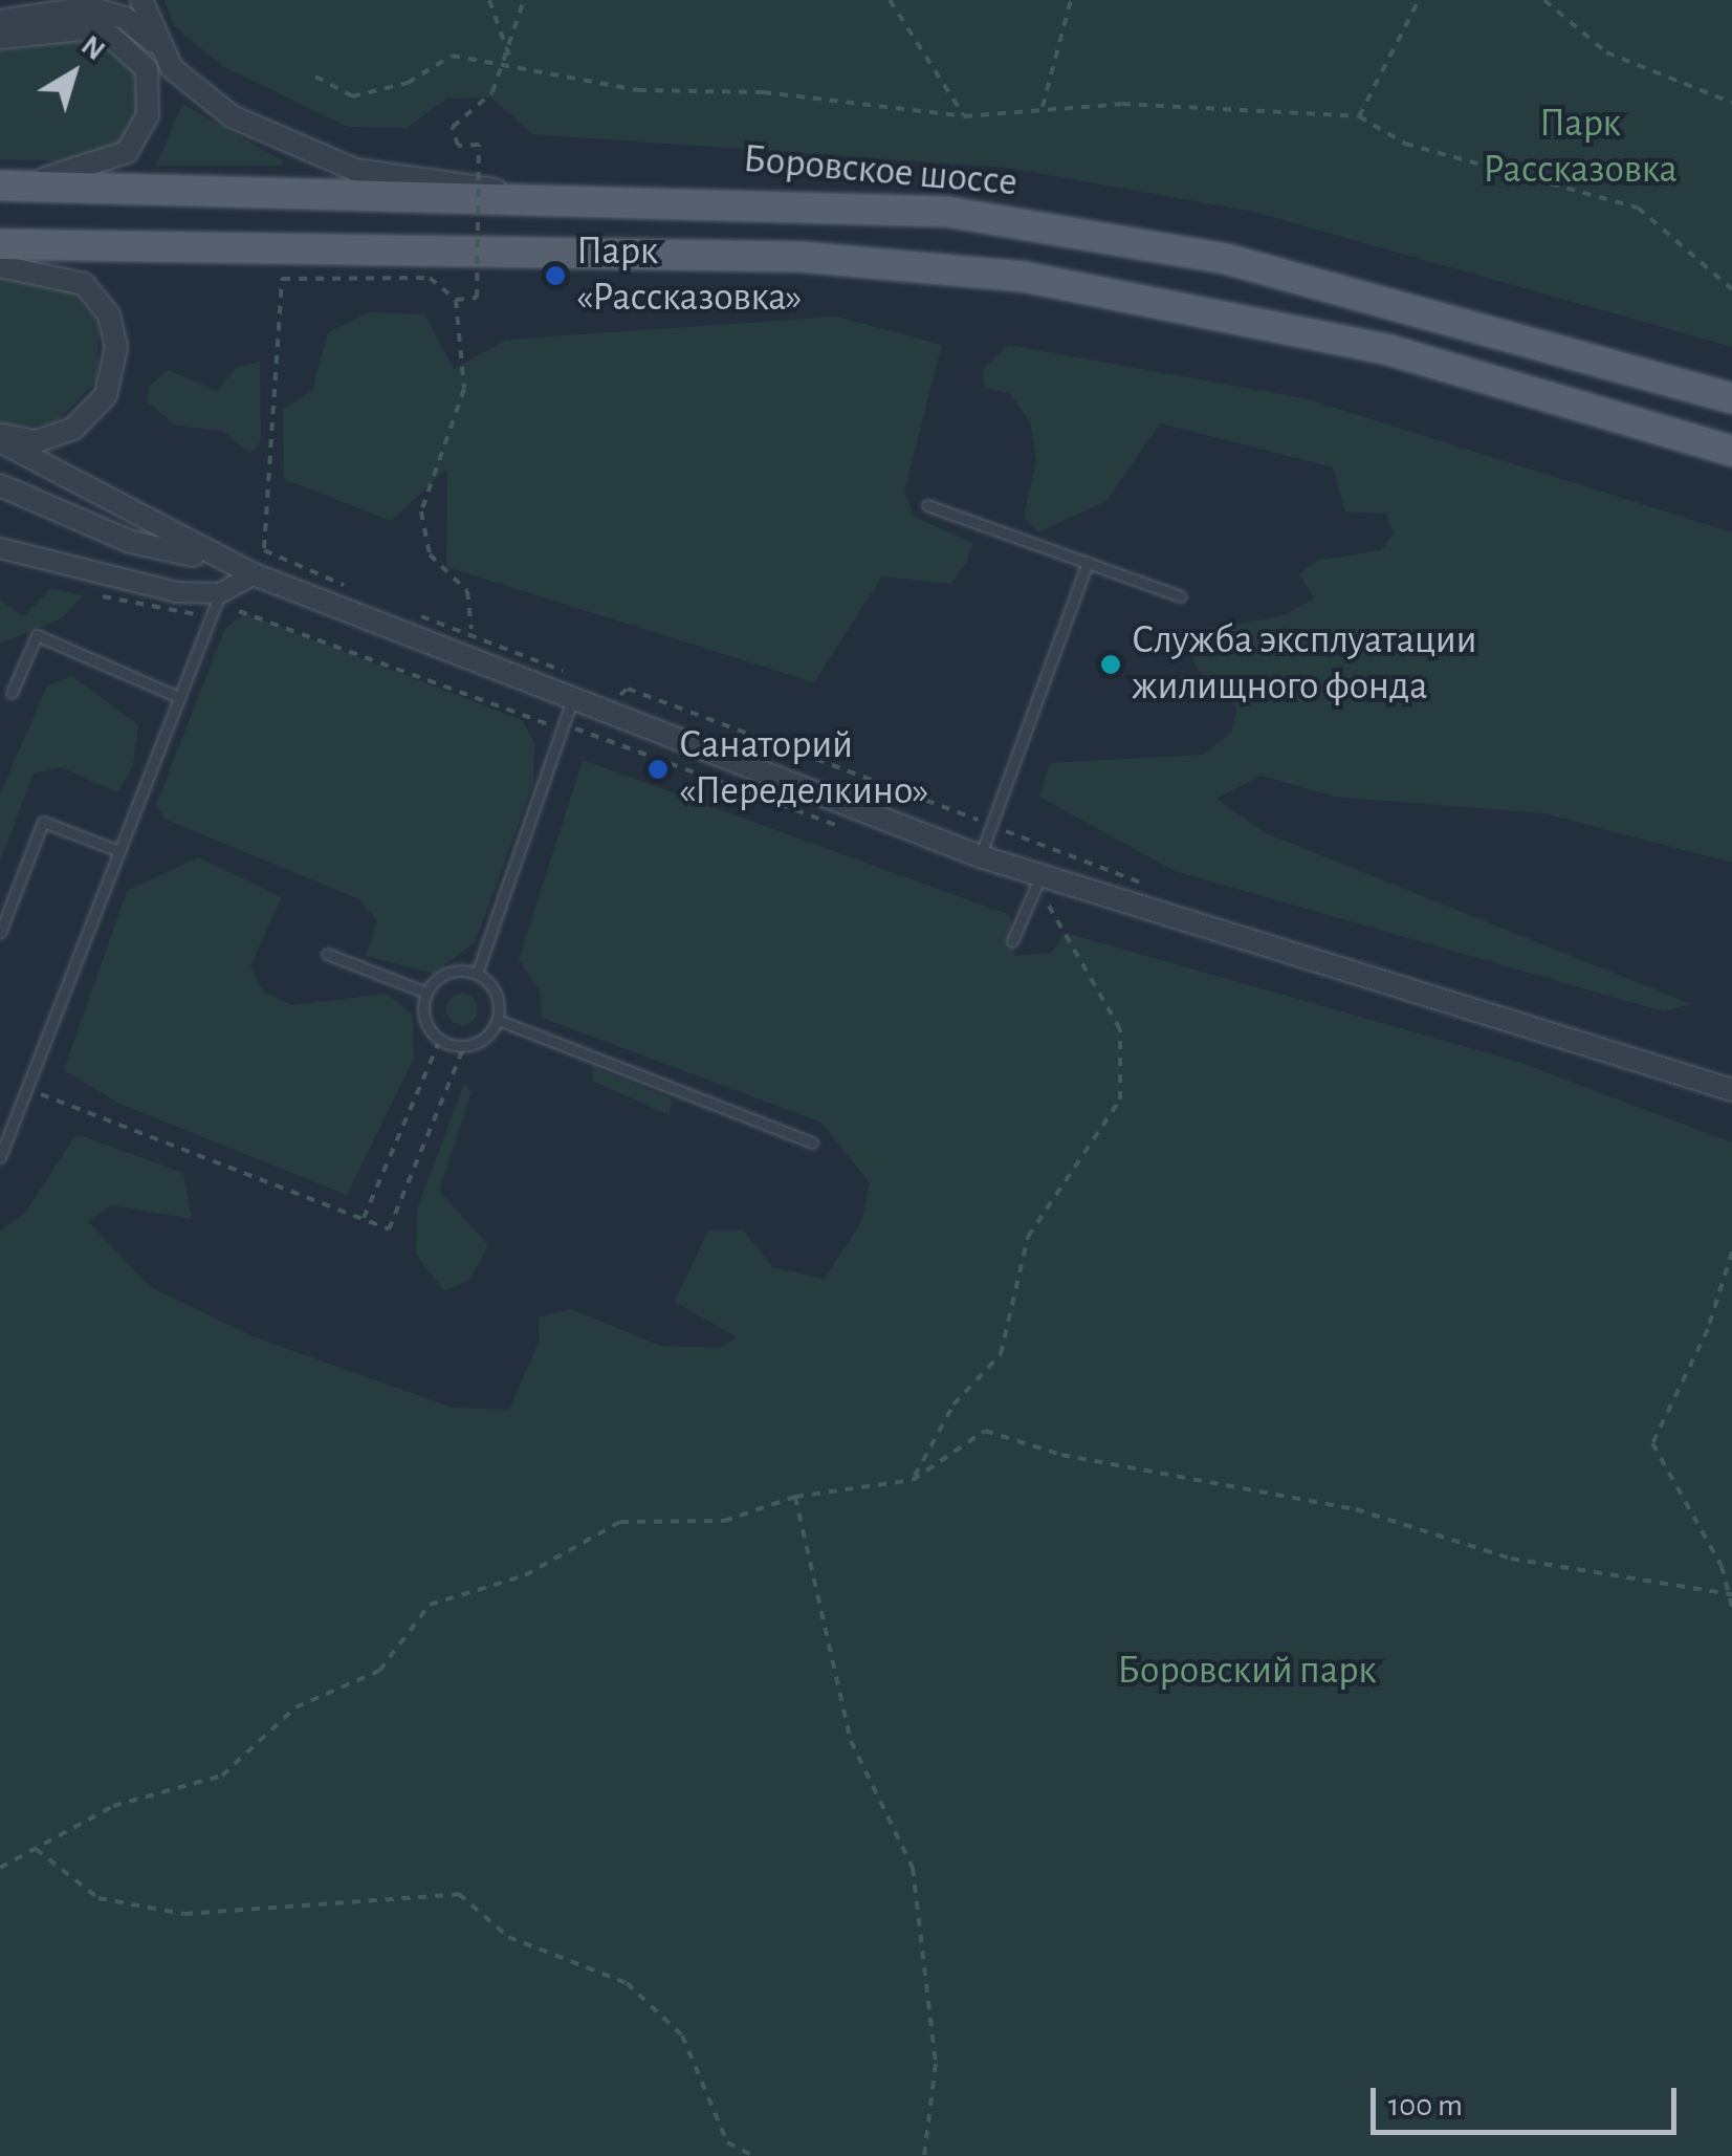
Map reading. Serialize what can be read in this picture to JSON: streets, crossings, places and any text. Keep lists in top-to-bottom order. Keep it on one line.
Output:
{"streets":{"main road":["Боровское шоссе"]},"parks":["Парк Рассказовка","Боровский парк"],"places":["Парк «Рассказовка»","Служба эксплуатации жилищного фонда","Санаторий «Переделкино»"],"scale_bar":"100 m","north":"top right"}
